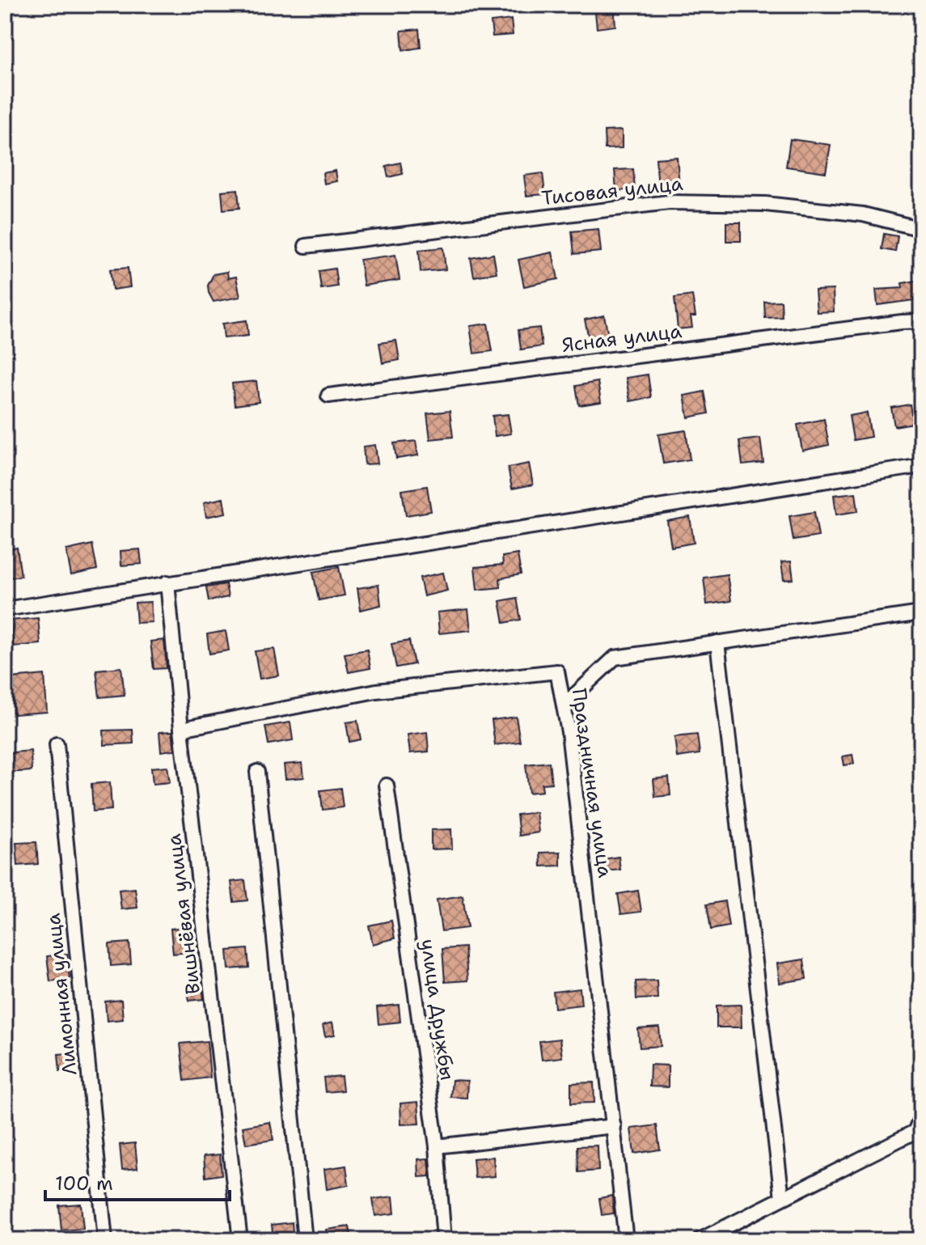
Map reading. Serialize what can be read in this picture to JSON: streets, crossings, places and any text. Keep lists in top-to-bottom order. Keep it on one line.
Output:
{"streets":{"street":["Тисовая улица","Ясная улица","Праздничная улица","Вишнёвая улица","Лимонная улица","улица Дружбы"]},"crossings":[["Праздничная улица","Вишнёвая улица"]],"scale_bar":"100 m"}
